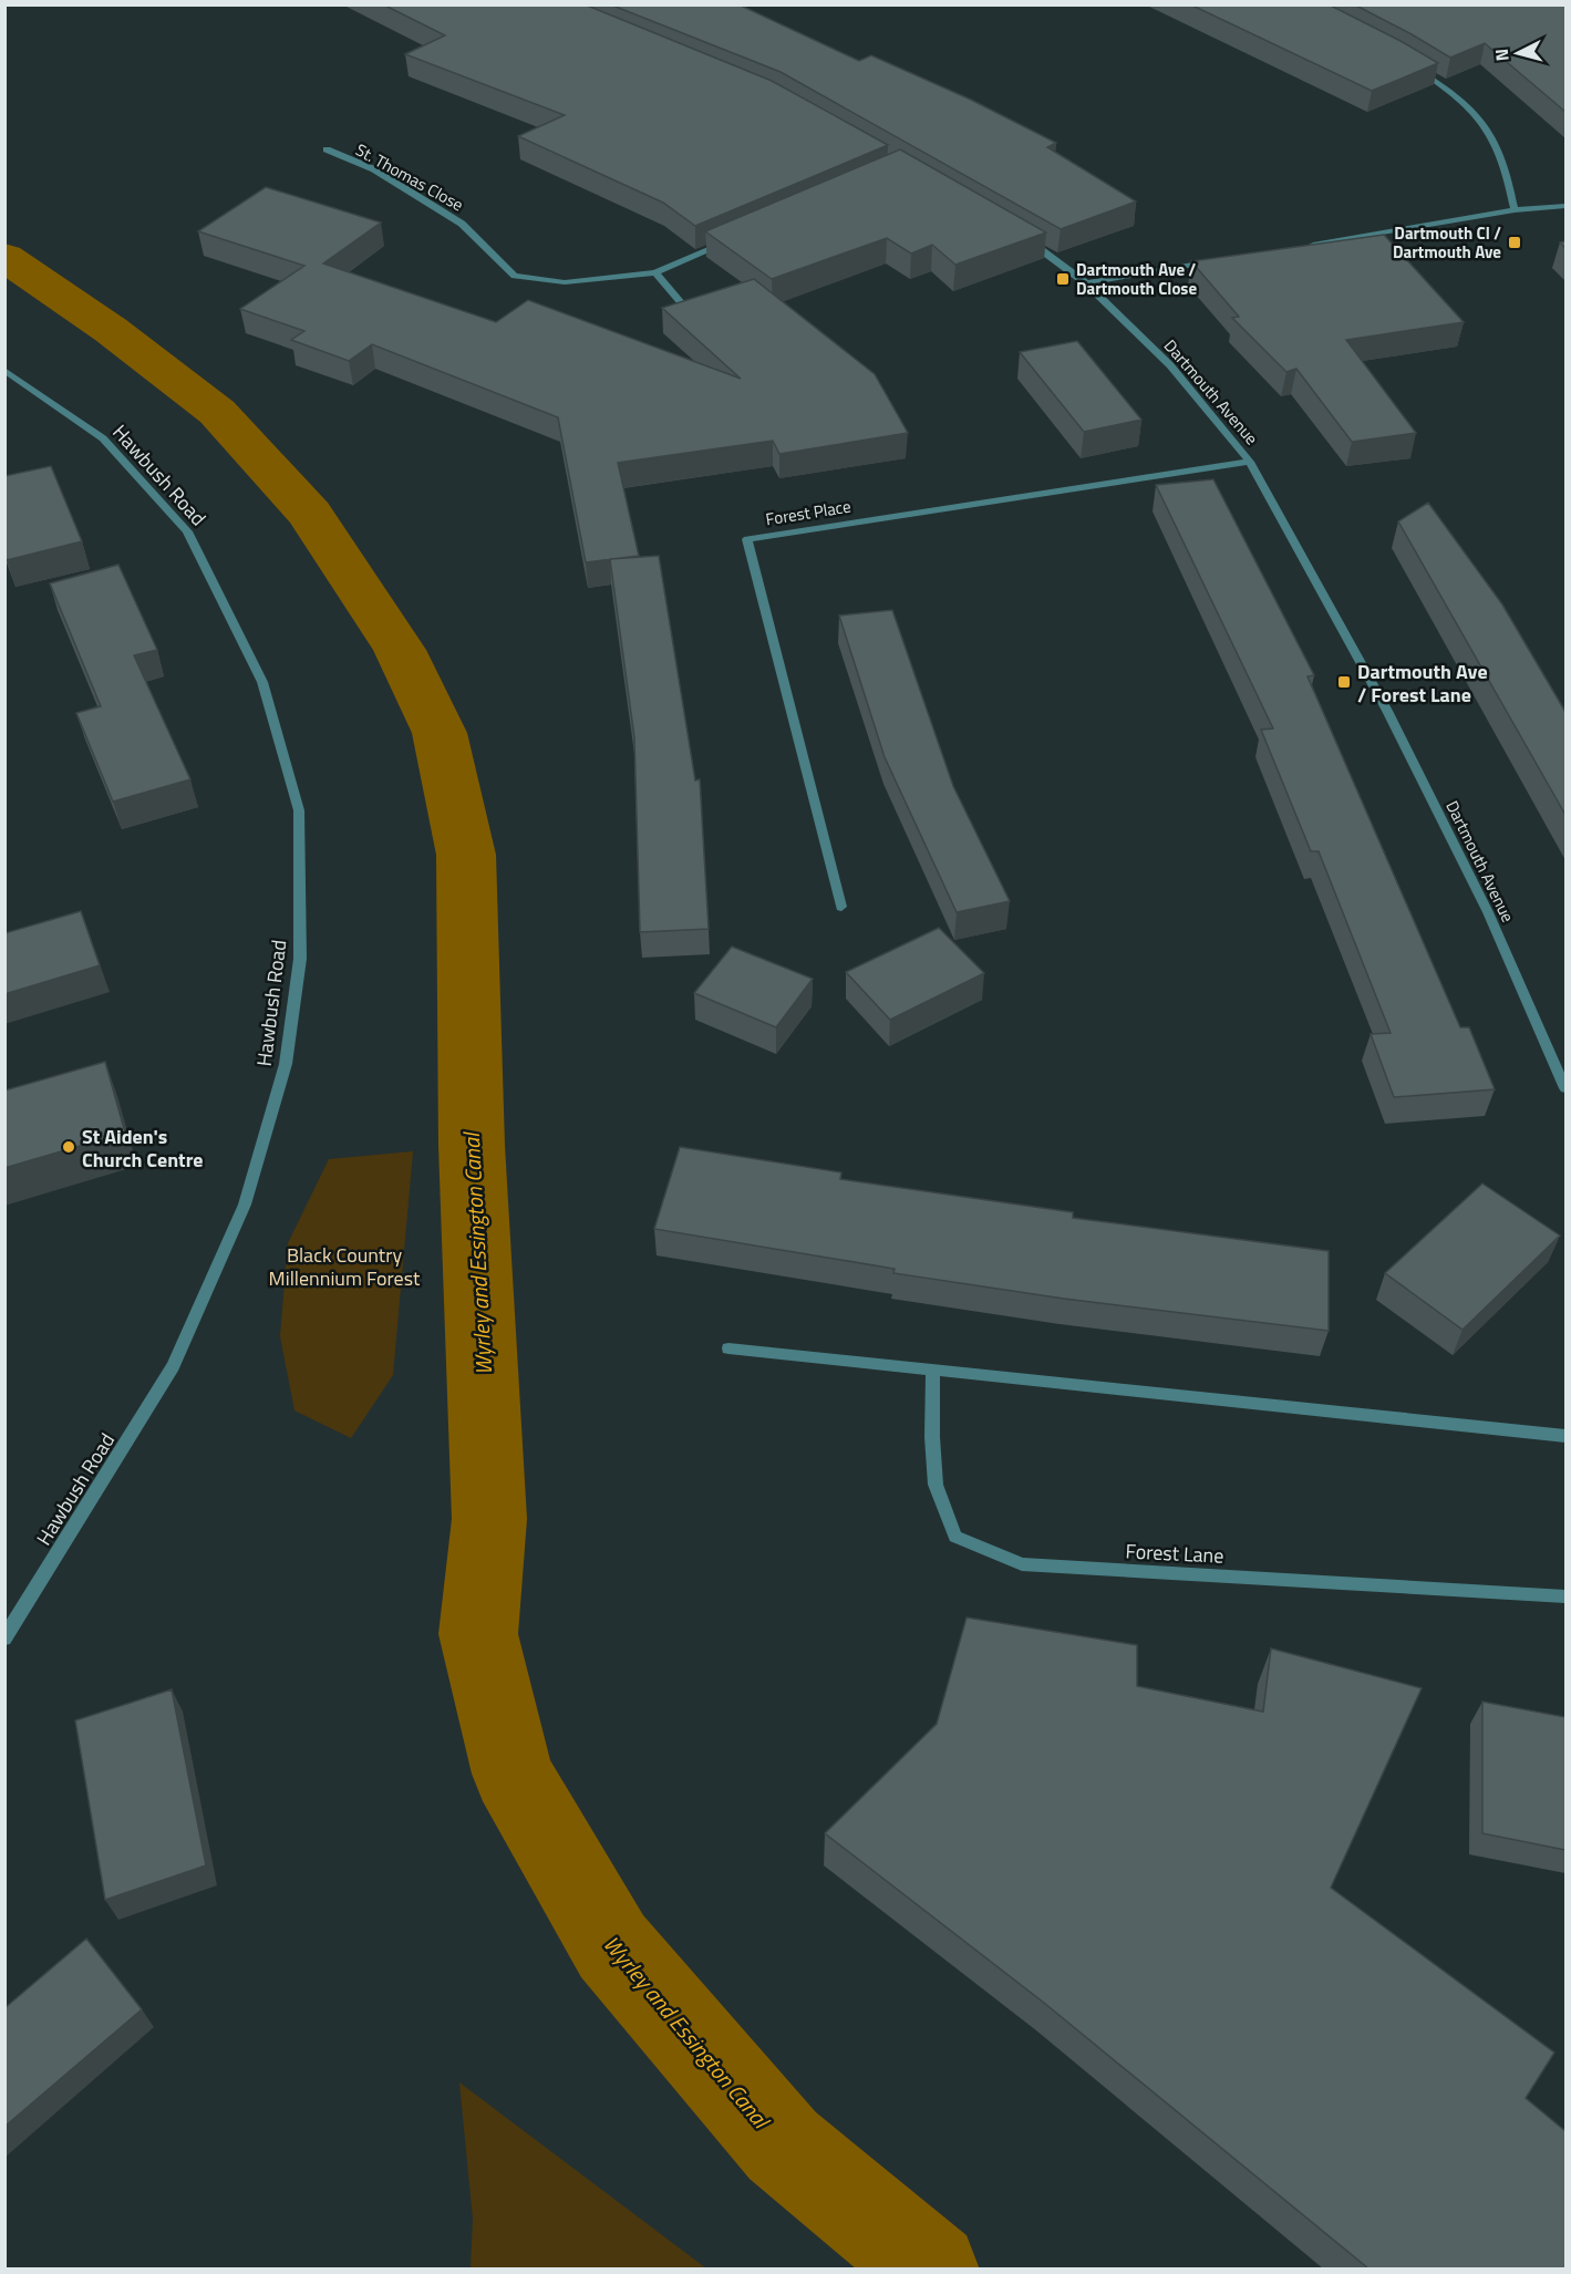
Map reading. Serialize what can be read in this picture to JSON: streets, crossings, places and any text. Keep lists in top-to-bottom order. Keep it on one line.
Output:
{"streets":{"street":["St. Thomas Close","Dartmouth Avenue","Hawbush Road","Forest Place","Forest Lane"]},"crossings":[["Dartmouth Avenue","Forest Place"]],"water":["Wyrley and Essington Canal"],"parks":["Black Country Millennium Forest"],"places":{"transit":["Dartmouth Cl / Dartmouth Ave","Dartmouth Ave / Dartmouth Close","Dartmouth Ave / Forest Lane"],"other":["St Aiden's Church Centre"]},"north":"left"}
